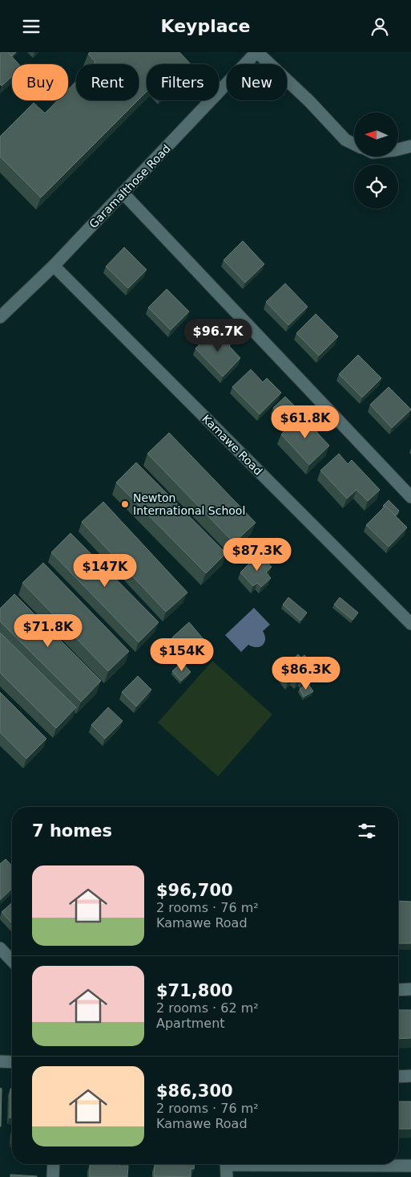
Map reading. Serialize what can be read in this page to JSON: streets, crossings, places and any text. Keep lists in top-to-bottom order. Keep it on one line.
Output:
{"streets":{"street":["Garamalthose Road","Kamawe Road"]},"crossings":[["Garamalthose Road","Kamawe Road"]],"places":["Newton International School"],"north":"left","page":{"header":"Keyplace","chip":["Buy","Rent","Filters","New"],"price":["$96.7K","$61.8K","$87.3K","$147K","$71.8K","$154K","$86.3K"],"heading":"7 homes","list":[{"name":"$96,700","note":"2 rooms · 76 m² · Kamawe Road"},{"name":"$71,800","note":"2 rooms · 62 m² · Apartment"},{"name":"$86,300","note":"2 rooms · 76 m² · Kamawe Road"}]}}
